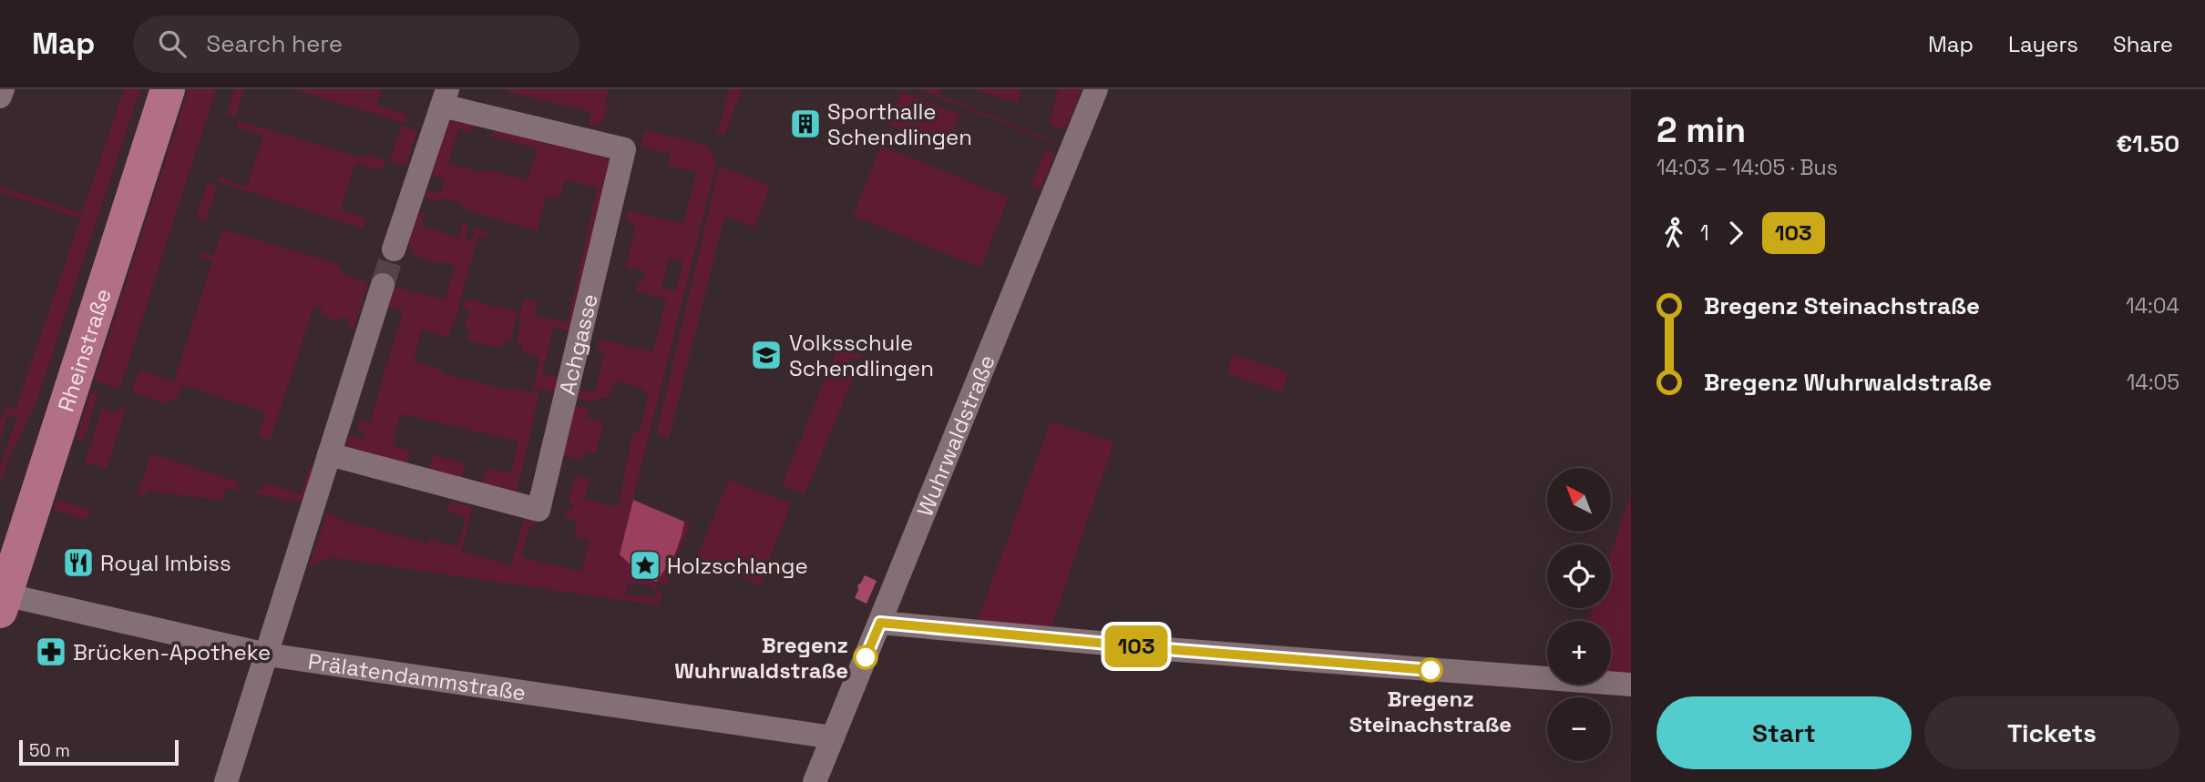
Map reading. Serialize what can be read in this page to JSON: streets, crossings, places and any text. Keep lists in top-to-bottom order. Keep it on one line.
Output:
{"streets":{"main road":["Rheinstraße"],"street":["Achgasse","Wuhrwaldstraße","Prälatendammstraße"]},"crossings":[["Rheinstraße","Prälatendammstraße"],["Wuhrwaldstraße","Prälatendammstraße"]],"places":{"building":["Sporthalle Schendlingen"],"school or university":["Volksschule Schendlingen"],"restaurant":["Royal Imbiss"],"place":["Holzschlange"],"pharmacy":["Brücken-Apotheke"],"other":["Bregenz Wuhrwaldstraße","Bregenz Steinachstraße"]},"lines":["bus line 103"],"scale_bar":"50 m","north":"top left","page":{"header":"Map","search":"Search here","nav":["Map","Layers","Share"],"on_map":"103","heading":["2 min","14:03 – 14:05 · Bus","€1.50"],"legs":["1","103"],"list":[{"name":"Bregenz Steinachstraße","value":"14:04"},{"name":"Bregenz Wuhrwaldstraße","value":"14:05"}],"map_buttons":["+","−"],"buttons":["Start","Tickets"],"scale":"50 m"}}
